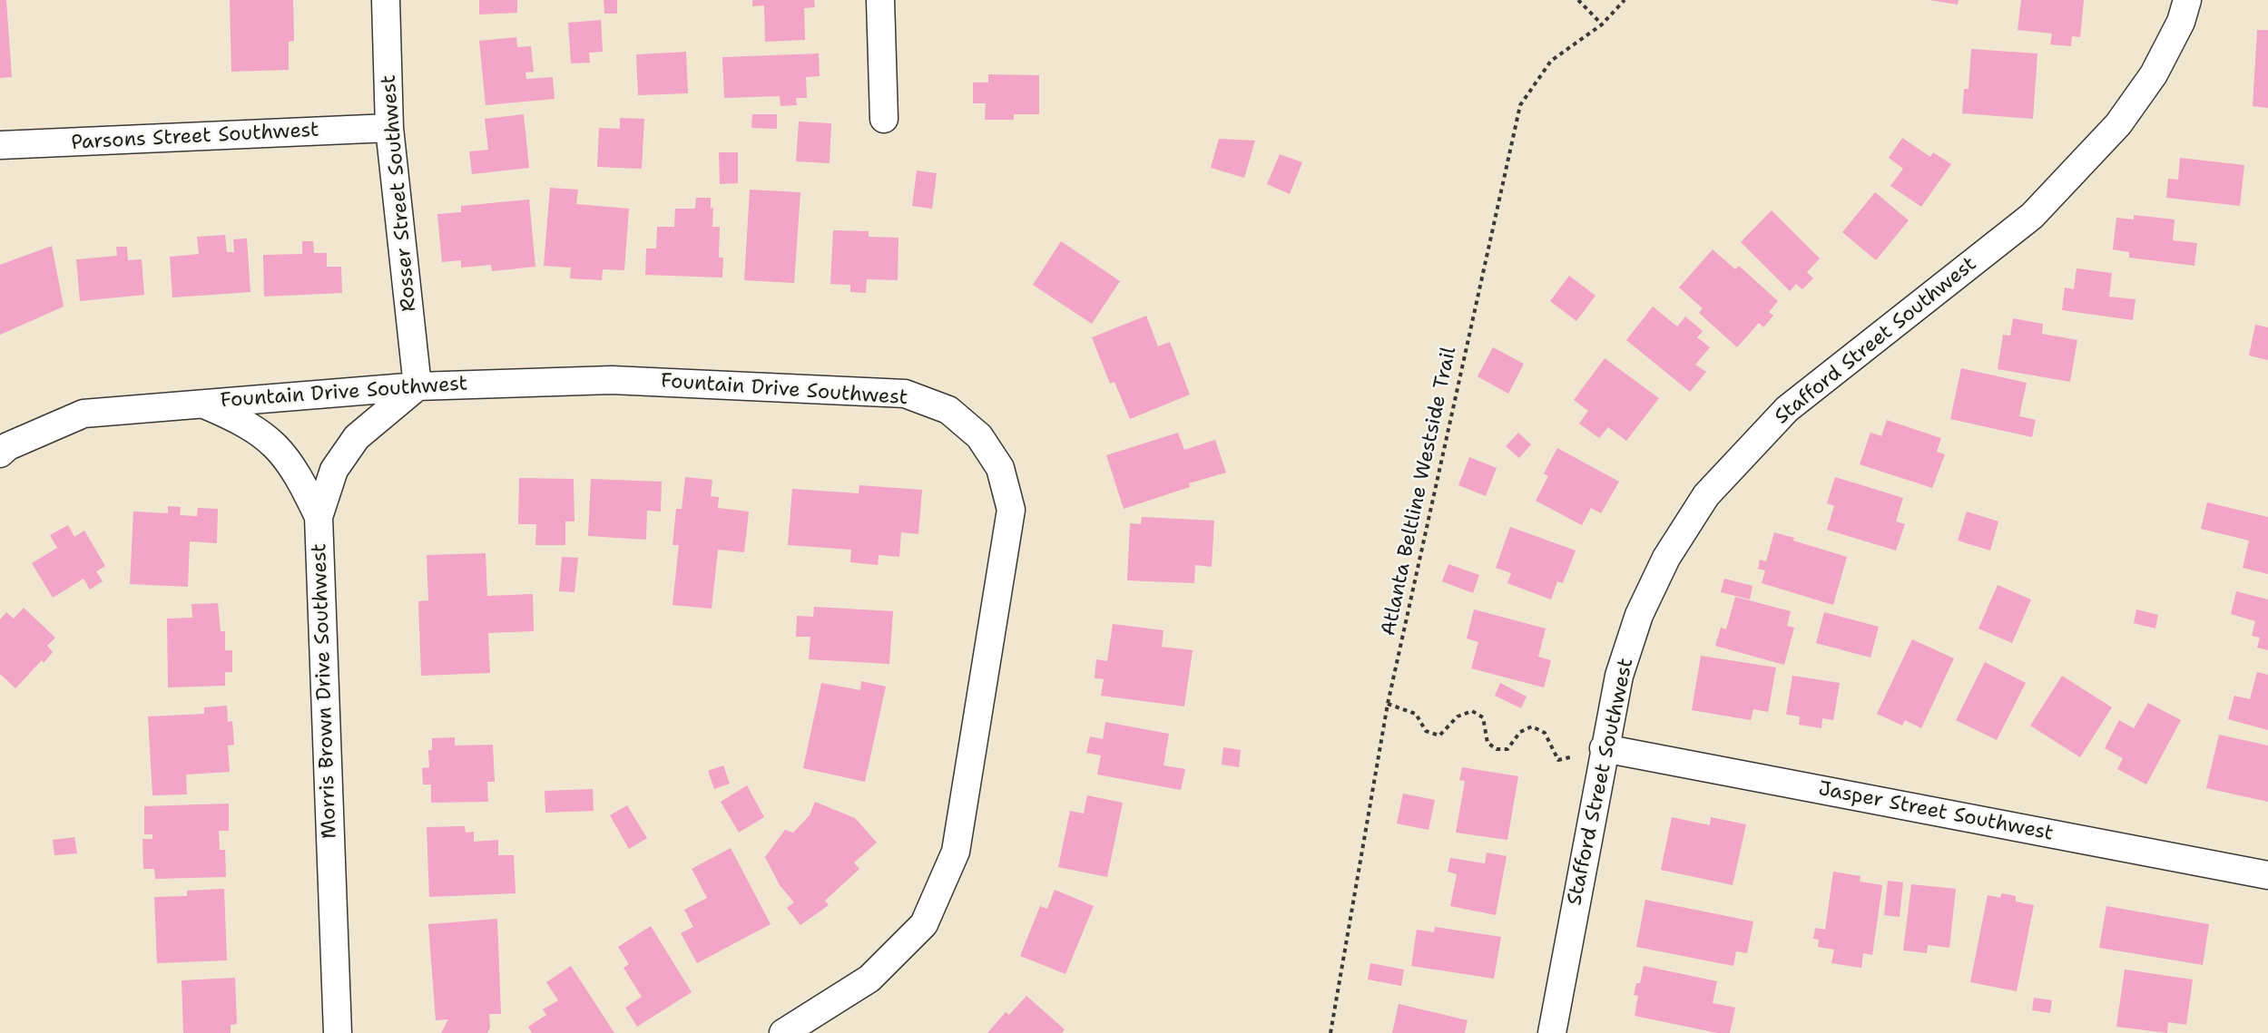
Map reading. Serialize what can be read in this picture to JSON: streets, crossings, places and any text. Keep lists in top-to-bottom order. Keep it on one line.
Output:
{"streets":{"street":["Parsons Street Southwest","Rosser Street Southwest","Stafford Street Southwest","Fountain Drive Southwest","Morris Brown Drive Southwest","Jasper Street Southwest"],"path":["Atlanta Beltline Westside Trail"]},"crossings":[["Parsons Street Southwest","Rosser Street Southwest"],["Rosser Street Southwest","Fountain Drive Southwest"],["Rosser Street Southwest","Morris Brown Drive Southwest"],["Stafford Street Southwest","Jasper Street Southwest"],["Fountain Drive Southwest","Morris Brown Drive Southwest"]]}
